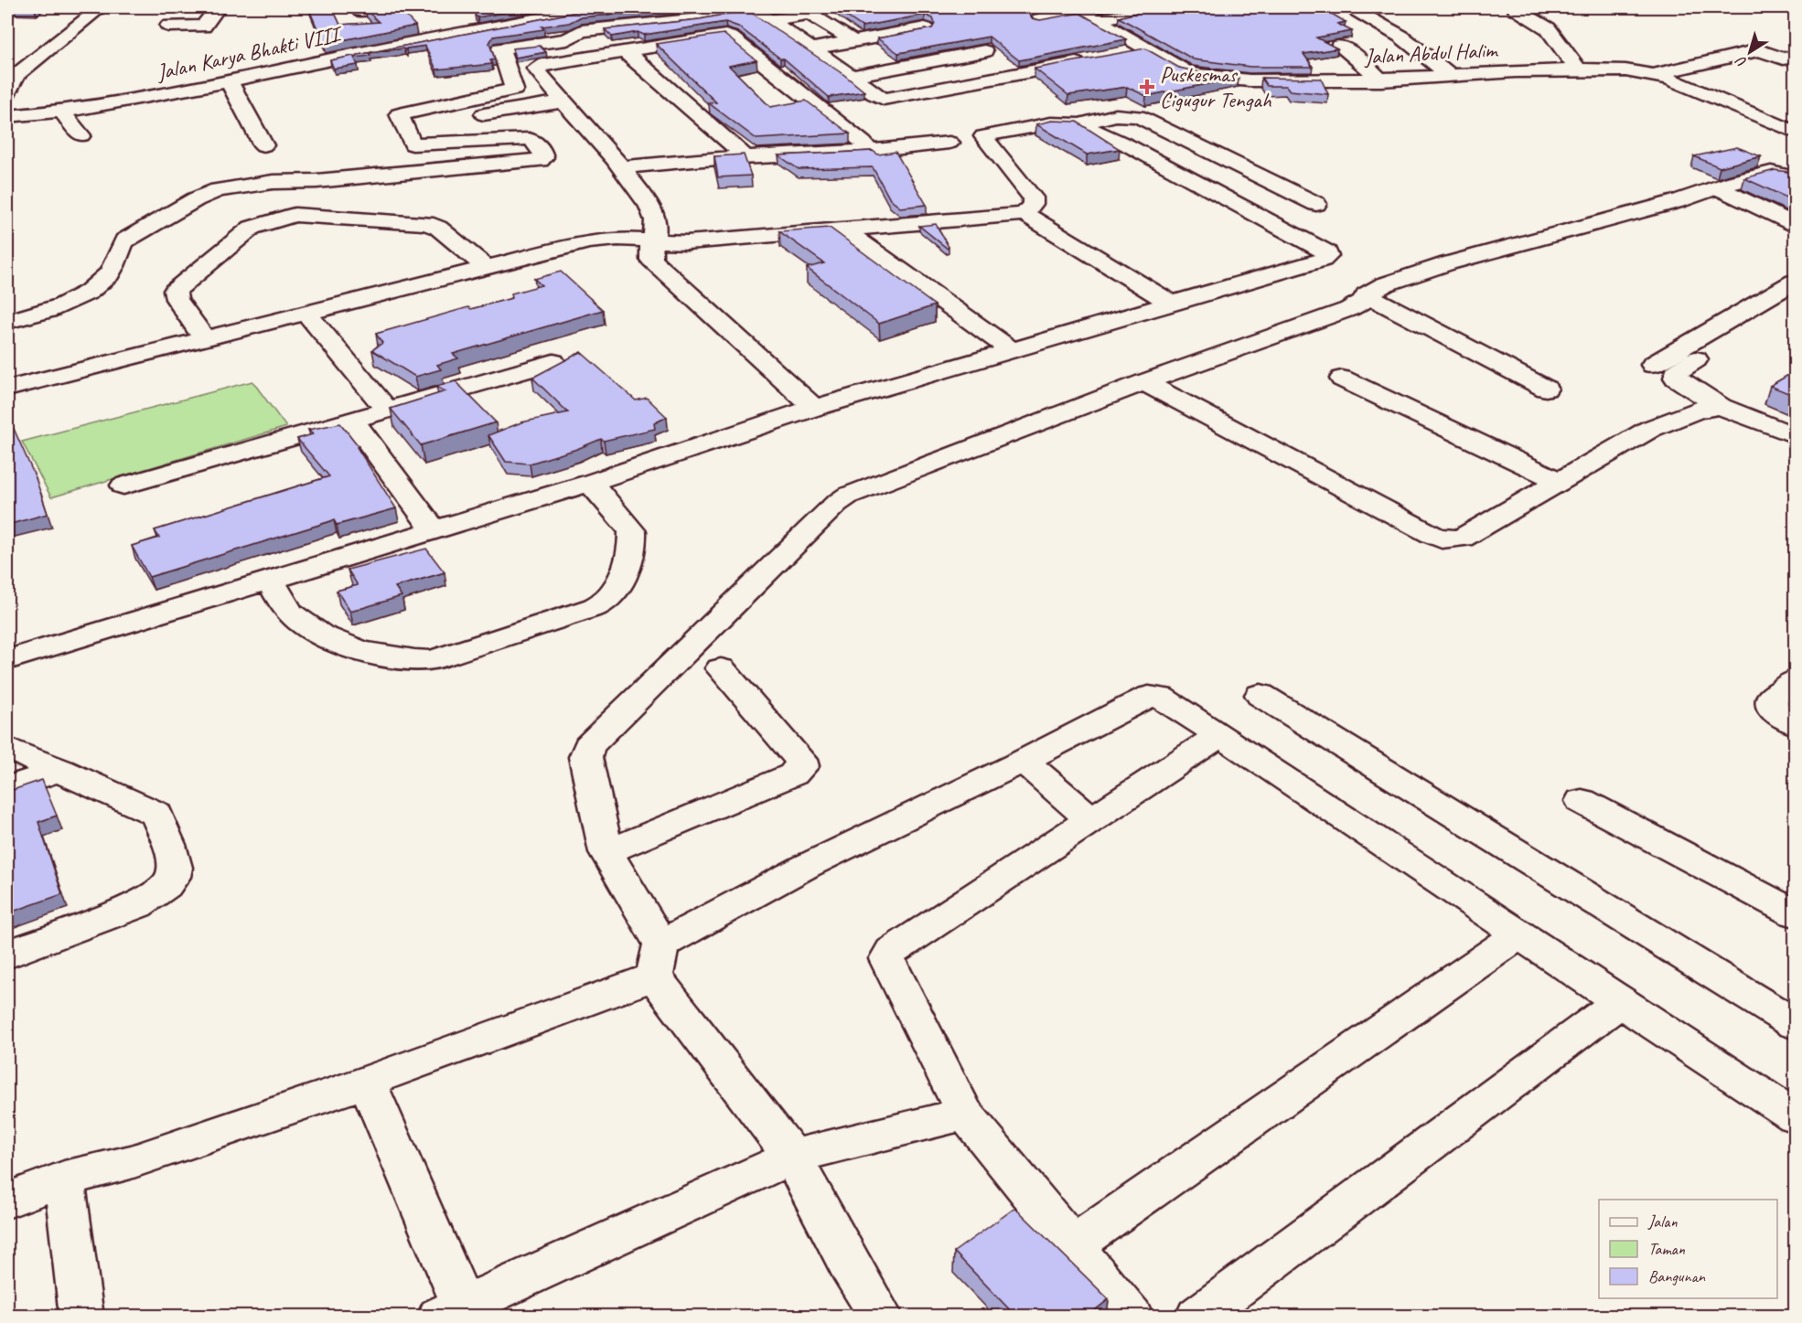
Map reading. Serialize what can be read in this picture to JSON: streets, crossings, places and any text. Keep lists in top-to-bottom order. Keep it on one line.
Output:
{"streets":{"street":["Jalan Karya Bhakti VIII","Jalan Abdul Halim"]},"places":{"health":["Puskesmas Cigugur Tengah"]},"legend":["Jalan","Taman","Bangunan"],"north":"bottom left"}
